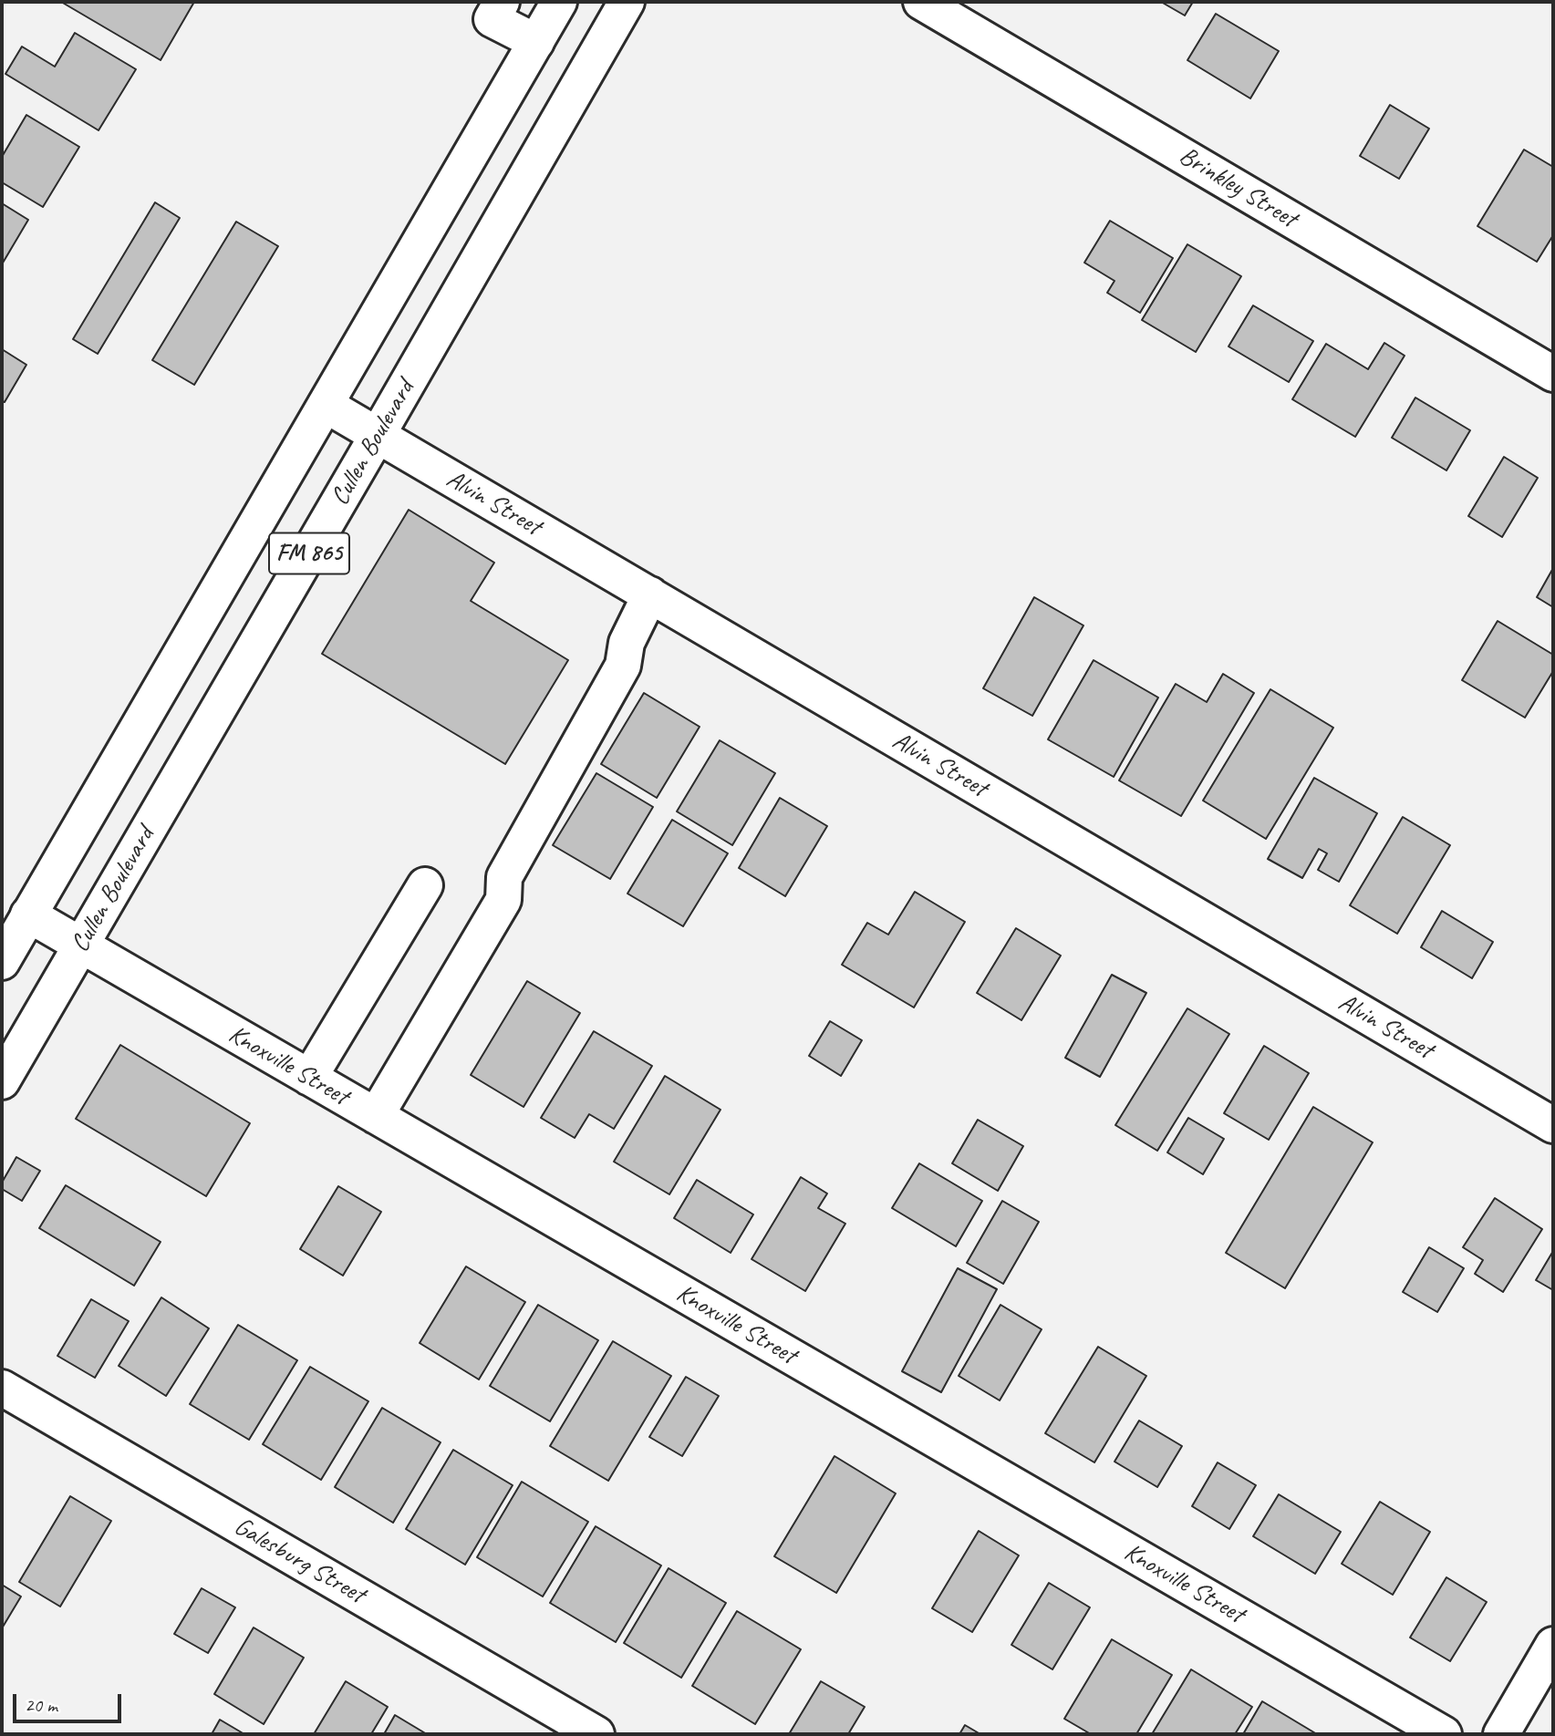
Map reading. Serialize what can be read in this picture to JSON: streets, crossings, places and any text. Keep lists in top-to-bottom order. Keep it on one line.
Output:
{"streets":{"street":["Brinkley Street","Cullen Boulevard","Alvin Street","FM 865","Knoxville Street","Galesburg Street"]},"crossings":[["Cullen Boulevard","Alvin Street"],["Cullen Boulevard","Knoxville Street"],["Alvin Street","FM 865"],["FM 865","Knoxville Street"]],"scale_bar":"20 m"}
